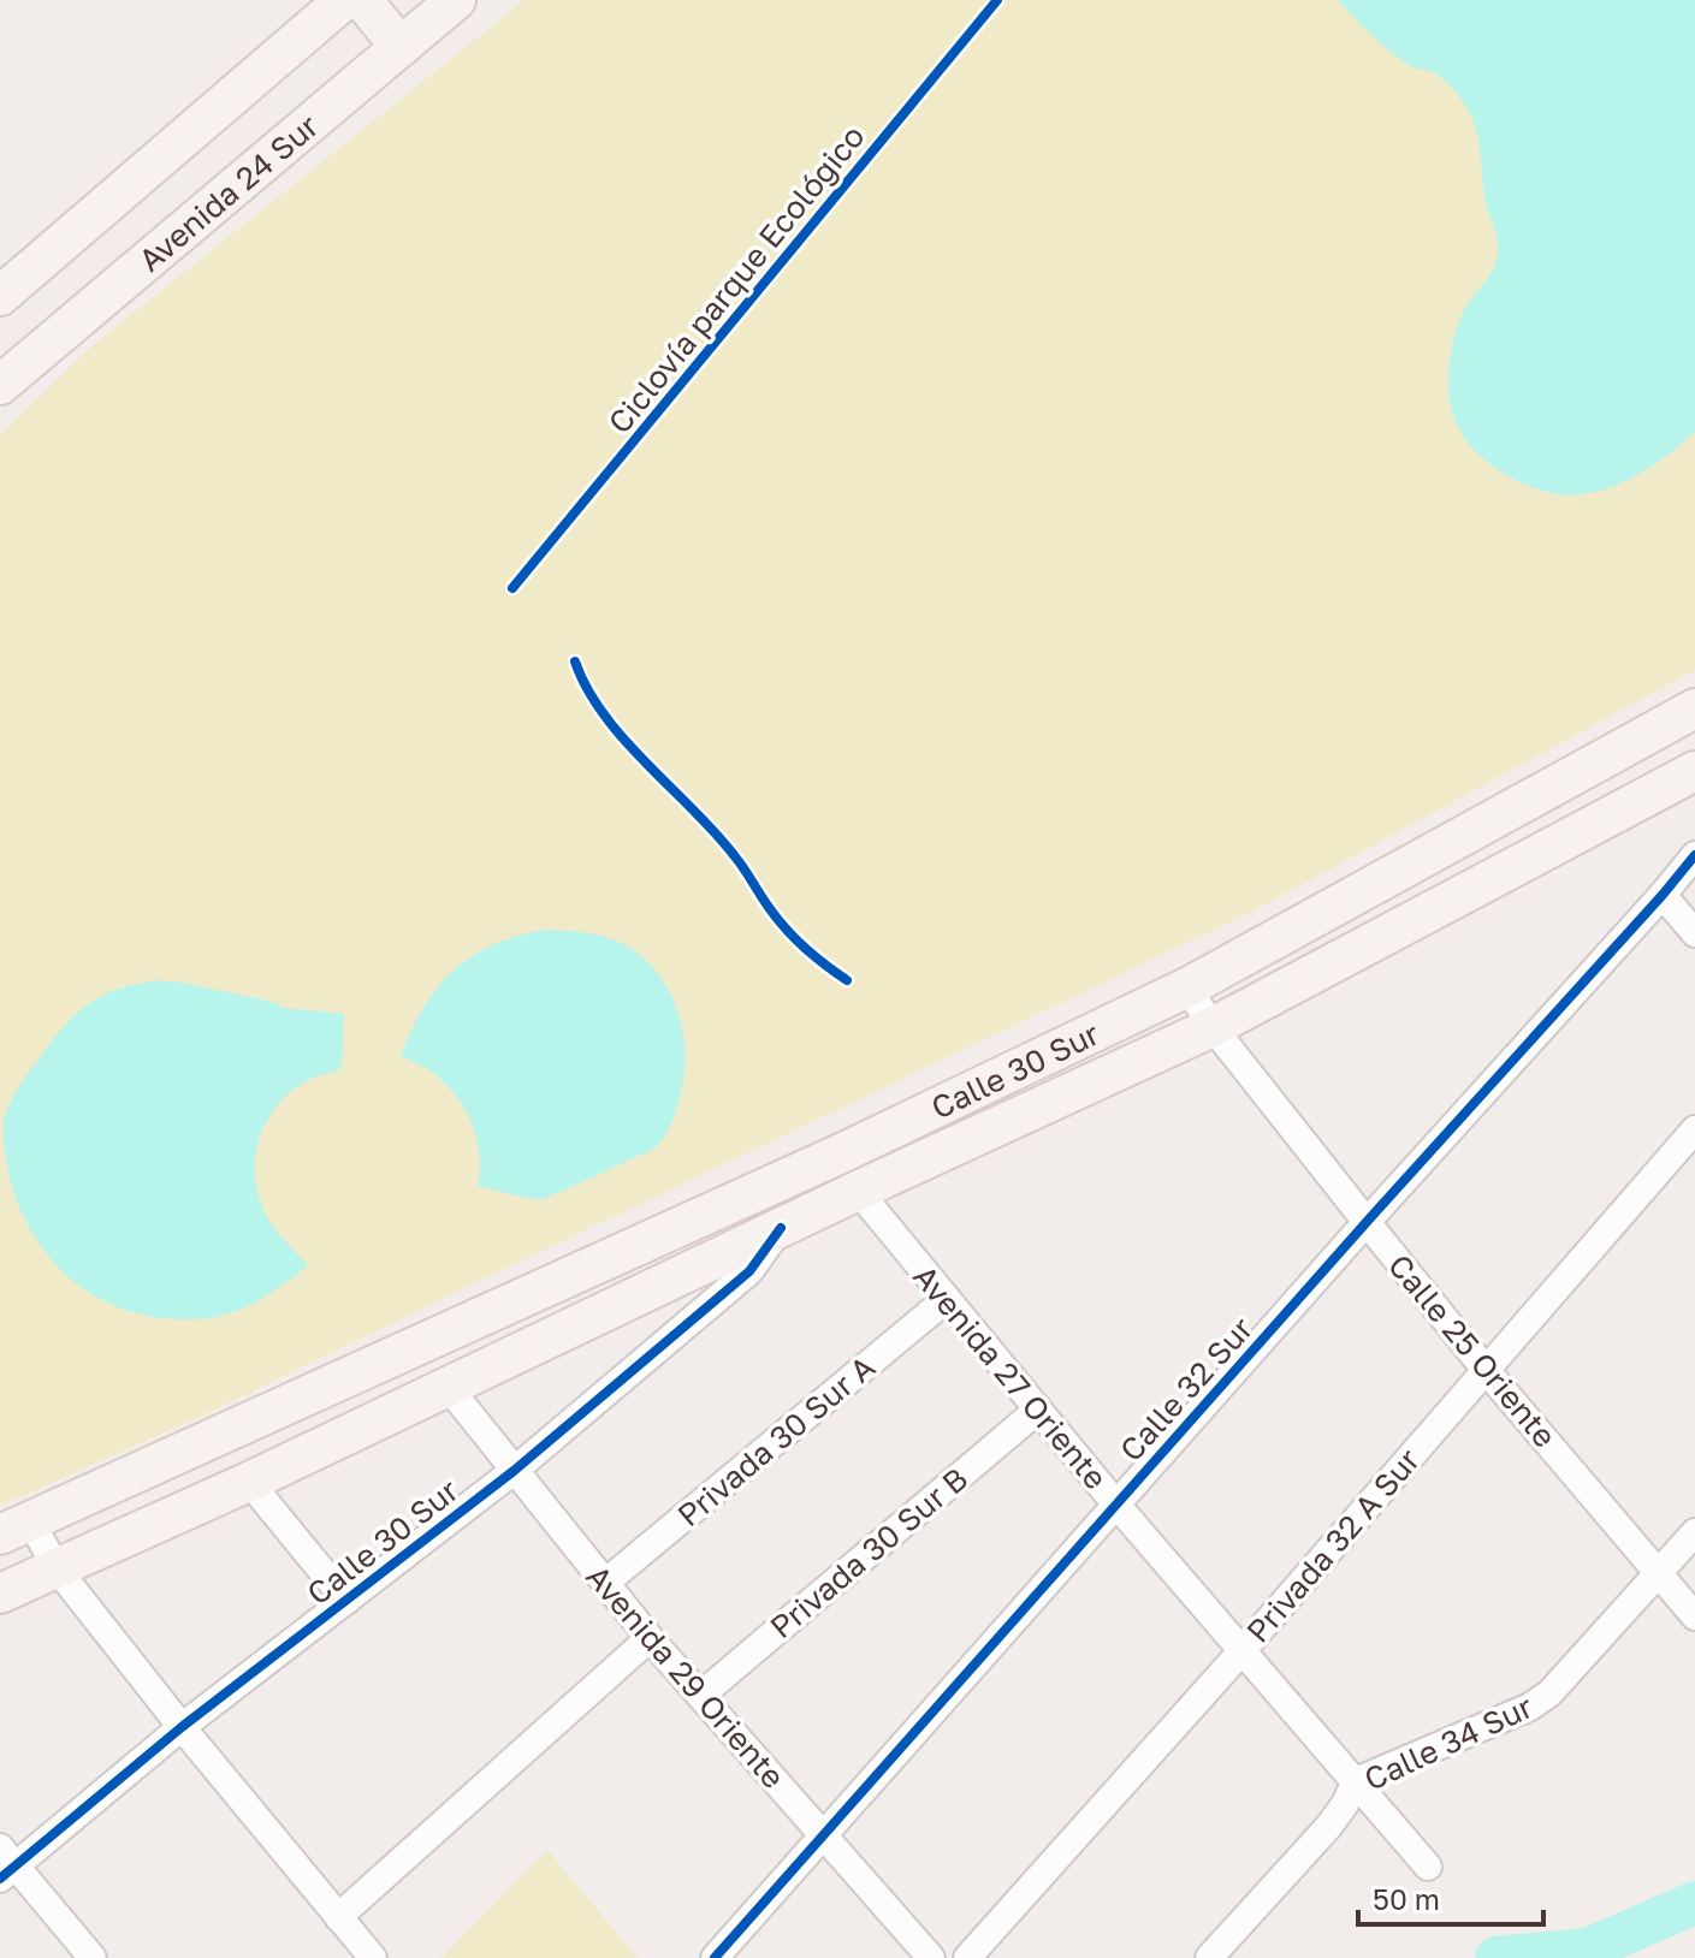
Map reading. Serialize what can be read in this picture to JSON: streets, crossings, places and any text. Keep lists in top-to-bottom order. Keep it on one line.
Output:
{"streets":{"main road":["Avenida 24 Sur","Calle 30 Sur"],"street":["Calle 25 Oriente","Avenida 27 Oriente","Calle 32 Sur","Privada 30 Sur A","Privada 32 A Sur","Privada 30 Sur B","Avenida 29 Oriente","Calle 34 Sur"],"cycle path":["Ciclovía parque Ecológico"]},"crossings":[["Calle 30 Sur","Calle 25 Oriente"],["Calle 30 Sur","Avenida 27 Oriente"],["Calle 30 Sur","Avenida 29 Oriente"],["Calle 25 Oriente","Calle 32 Sur"],["Calle 25 Oriente","Privada 32 A Sur"],["Calle 25 Oriente","Calle 34 Sur"],["Avenida 27 Oriente","Calle 32 Sur"],["Avenida 27 Oriente","Privada 30 Sur A"],["Avenida 27 Oriente","Privada 32 A Sur"],["Avenida 27 Oriente","Privada 30 Sur B"],["Avenida 27 Oriente","Calle 34 Sur"],["Calle 32 Sur","Avenida 29 Oriente"],["Privada 30 Sur A","Avenida 29 Oriente"],["Privada 30 Sur B","Avenida 29 Oriente"]],"scale_bar":"50 m"}
